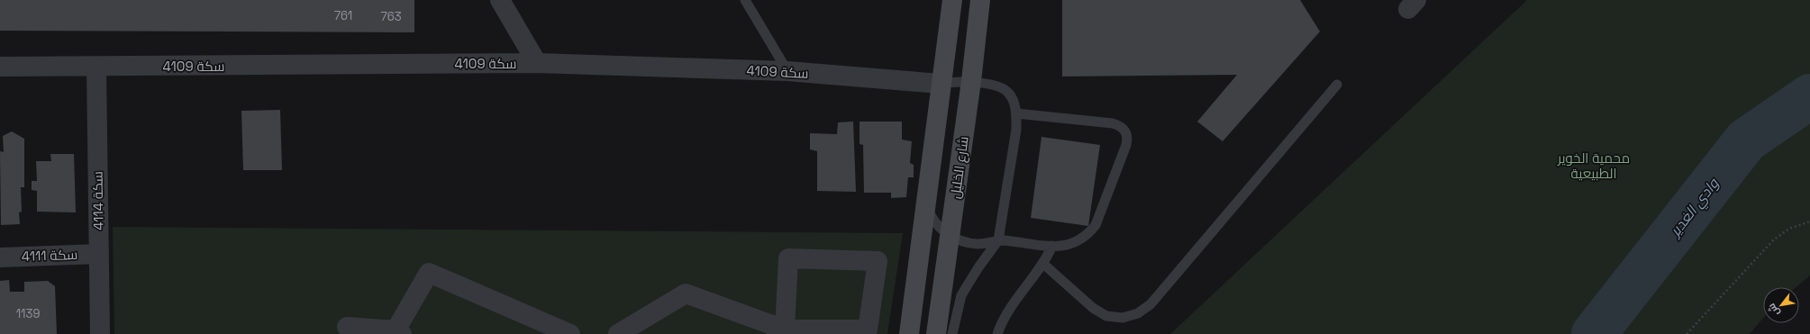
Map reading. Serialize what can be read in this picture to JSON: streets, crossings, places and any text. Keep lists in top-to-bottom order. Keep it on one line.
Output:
{"streets":{"street":["سكة 4109","شارع الخليل","سكة 4114","سكة 4111"]},"crossings":[["سكة 4109","شارع الخليل"],["سكة 4109","سكة 4114"],["سكة 4114","سكة 4111"]],"water":["وادي الغدير"],"parks":["محمية الخوير الطبيعية"],"house_numbers":["761","763","1139"],"north":"bottom left"}
